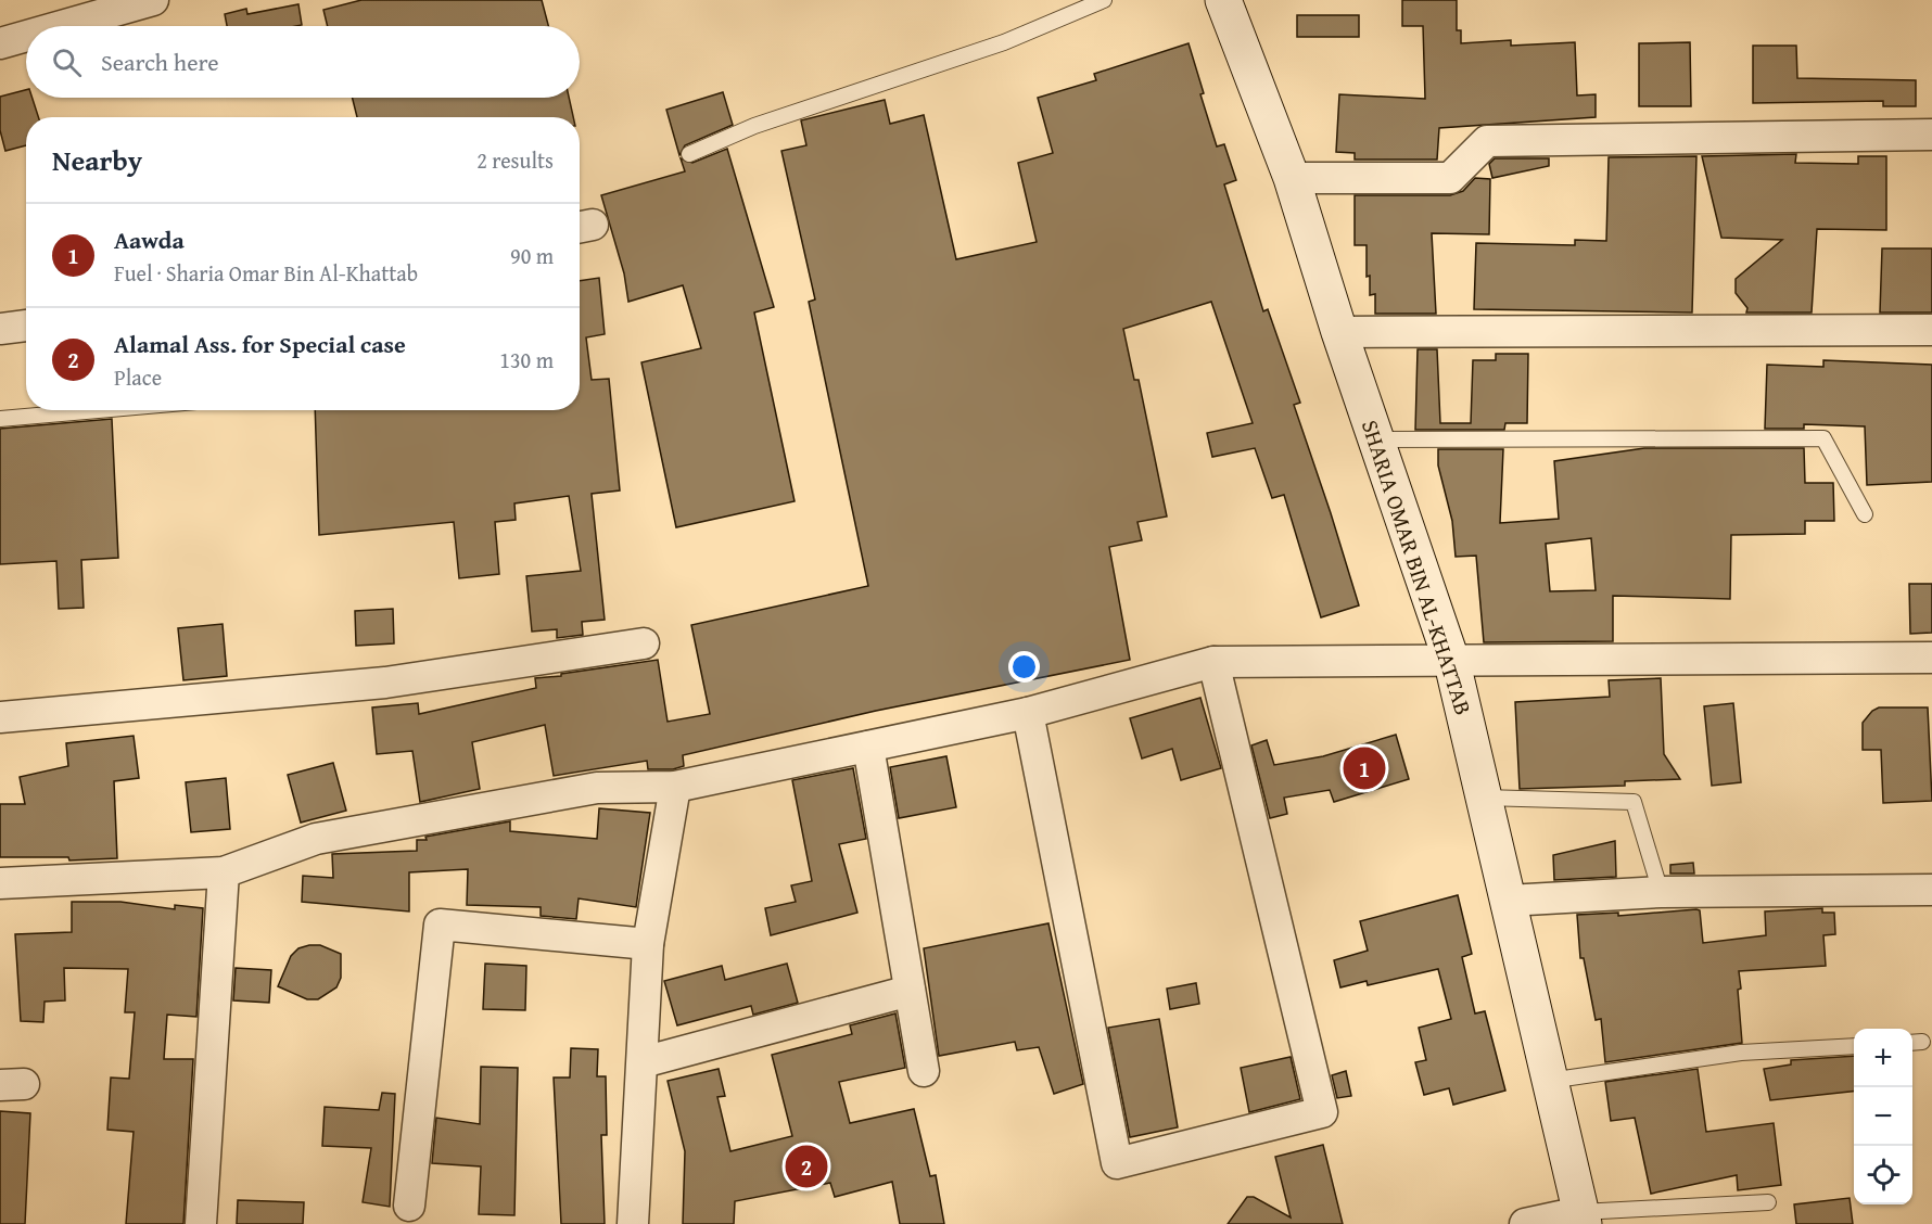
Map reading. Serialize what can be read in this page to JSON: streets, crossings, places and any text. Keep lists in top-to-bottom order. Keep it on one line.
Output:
{"streets":{"main road":["SHARIA OMAR BIN AL-KHATTAB"]},"page":{"search":"Search here","heading":["Nearby","2 results"],"list":[{"mark":"1","name":"Aawda","note":"Fuel · Sharia Omar Bin Al-Khattab","value":"90 m"},{"mark":"2","name":"Alamal Ass. for Special case","note":"Place","value":"130 m"}],"pins":["1","2"],"map_buttons":["+","−"]}}
